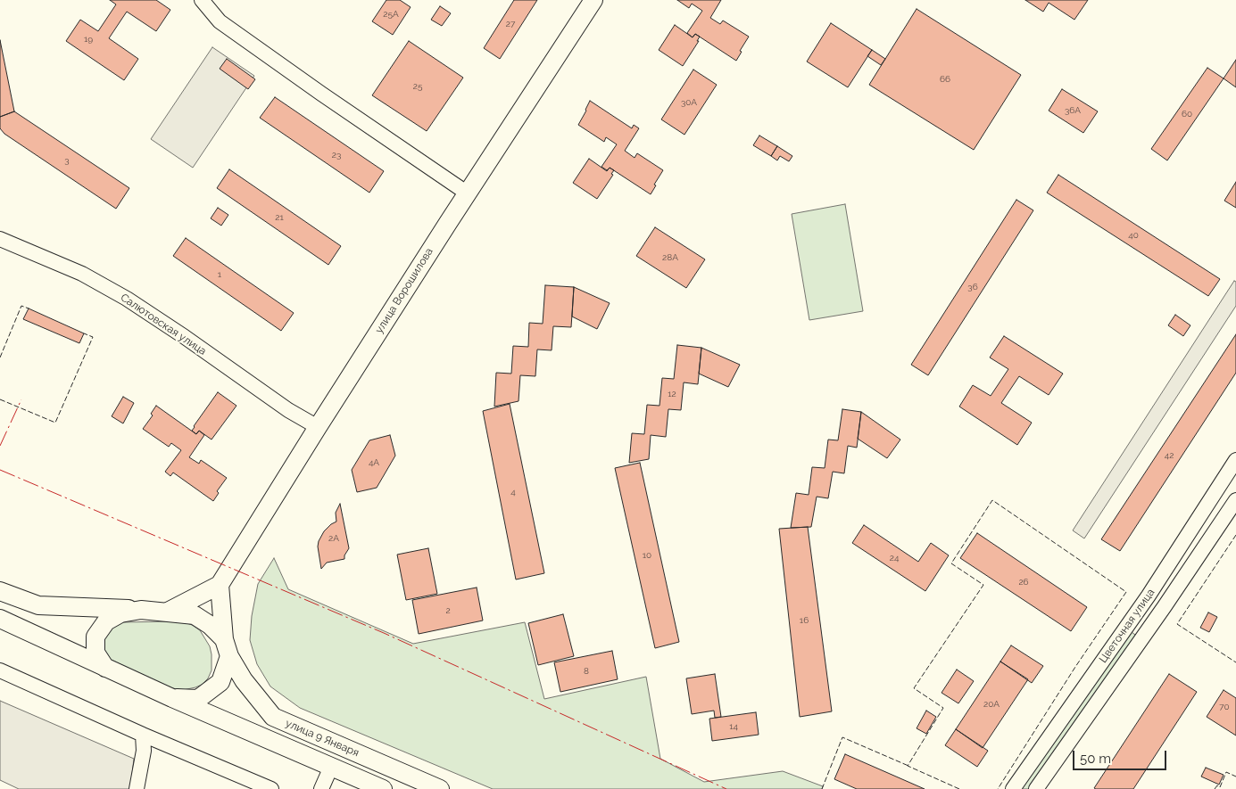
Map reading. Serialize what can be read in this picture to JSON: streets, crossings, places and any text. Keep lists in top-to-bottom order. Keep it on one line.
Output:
{"streets":{"main road":["улица Ворошилова","улица 9 Января"],"street":["Салютовская улица","Цветочная улица"]},"crossings":[["улица Ворошилова","Салютовская улица"]],"house_numbers":["25А","27","19","66","25","30А","36А","60","23","3","21","40","28А","1","36","12","42","4А","4","2А","10","24","26","2","16","8","20А","70","14"],"scale_bar":"50 m"}
